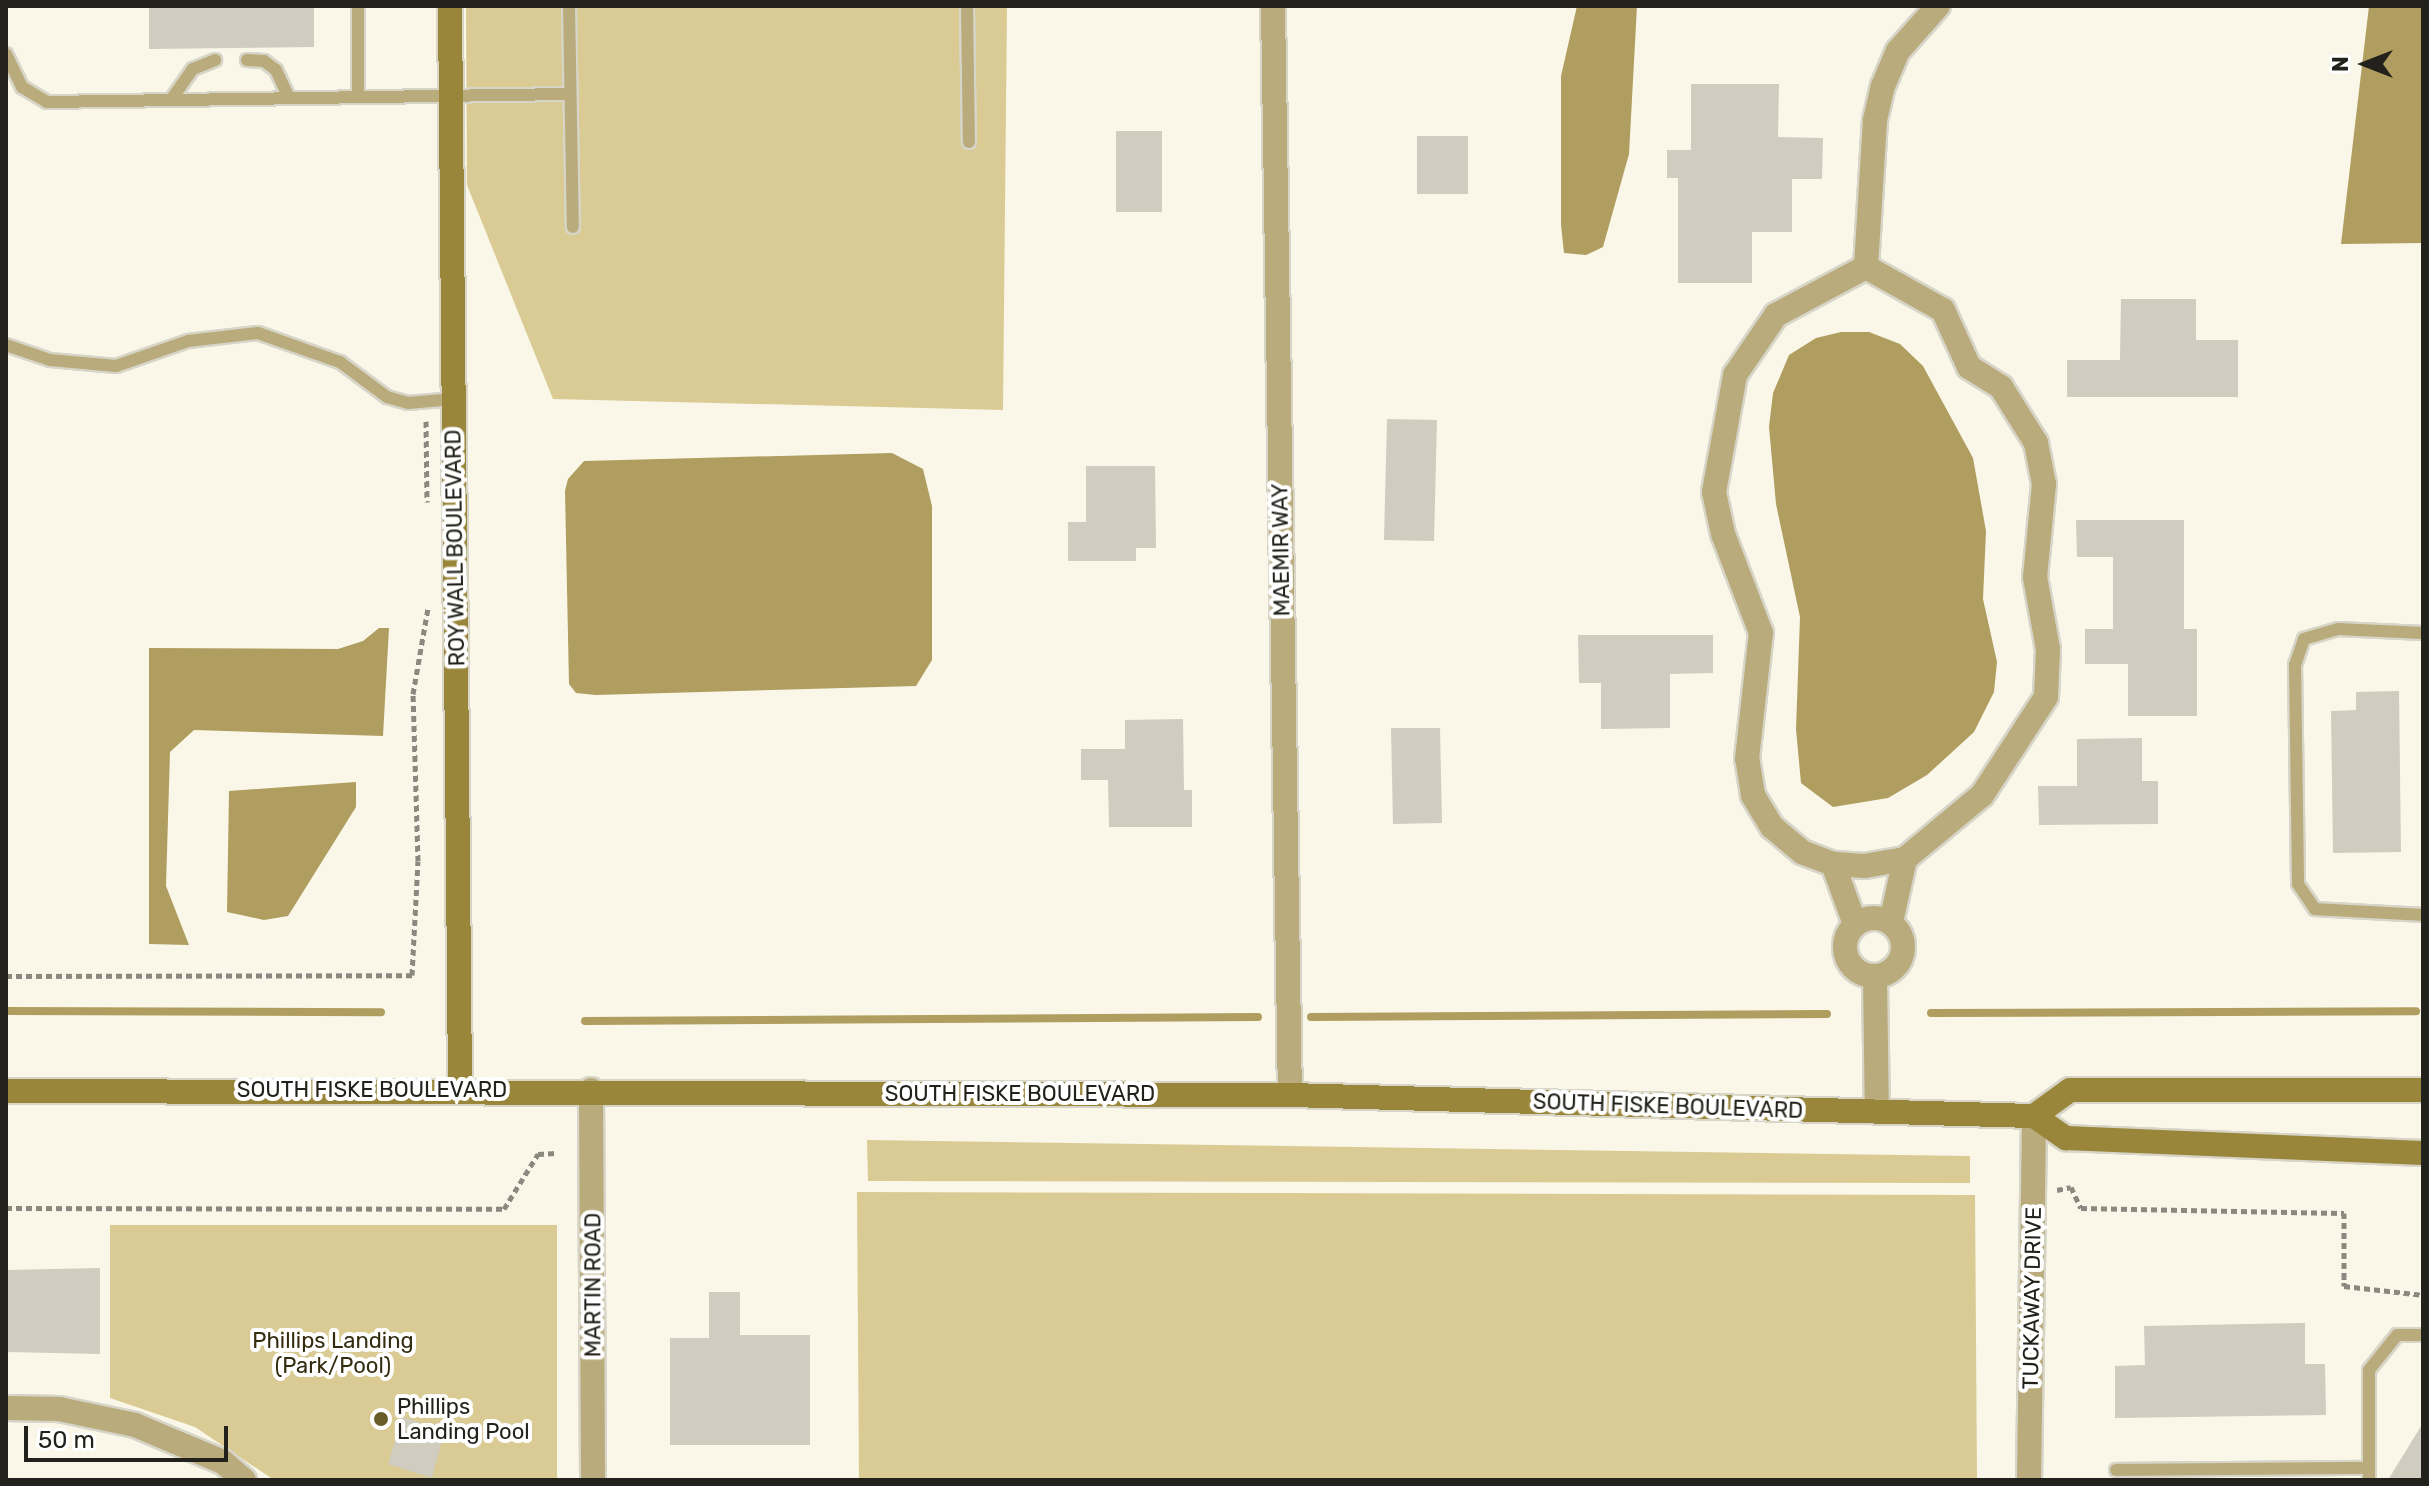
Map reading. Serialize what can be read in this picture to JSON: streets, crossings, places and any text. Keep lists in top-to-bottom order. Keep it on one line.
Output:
{"streets":{"main road":["ROY WALL BOULEVARD","SOUTH FISKE BOULEVARD"],"street":["MAEMIR WAY","MARTIN ROAD","TUCKAWAY DRIVE"]},"crossings":[["ROY WALL BOULEVARD","SOUTH FISKE BOULEVARD"],["MAEMIR WAY","SOUTH FISKE BOULEVARD"],["SOUTH FISKE BOULEVARD","MARTIN ROAD"],["SOUTH FISKE BOULEVARD","TUCKAWAY DRIVE"]],"parks":["Phillips Landing (Park/Pool)"],"places":["Phillips Landing Pool"],"scale_bar":"50 m","north":"left"}
